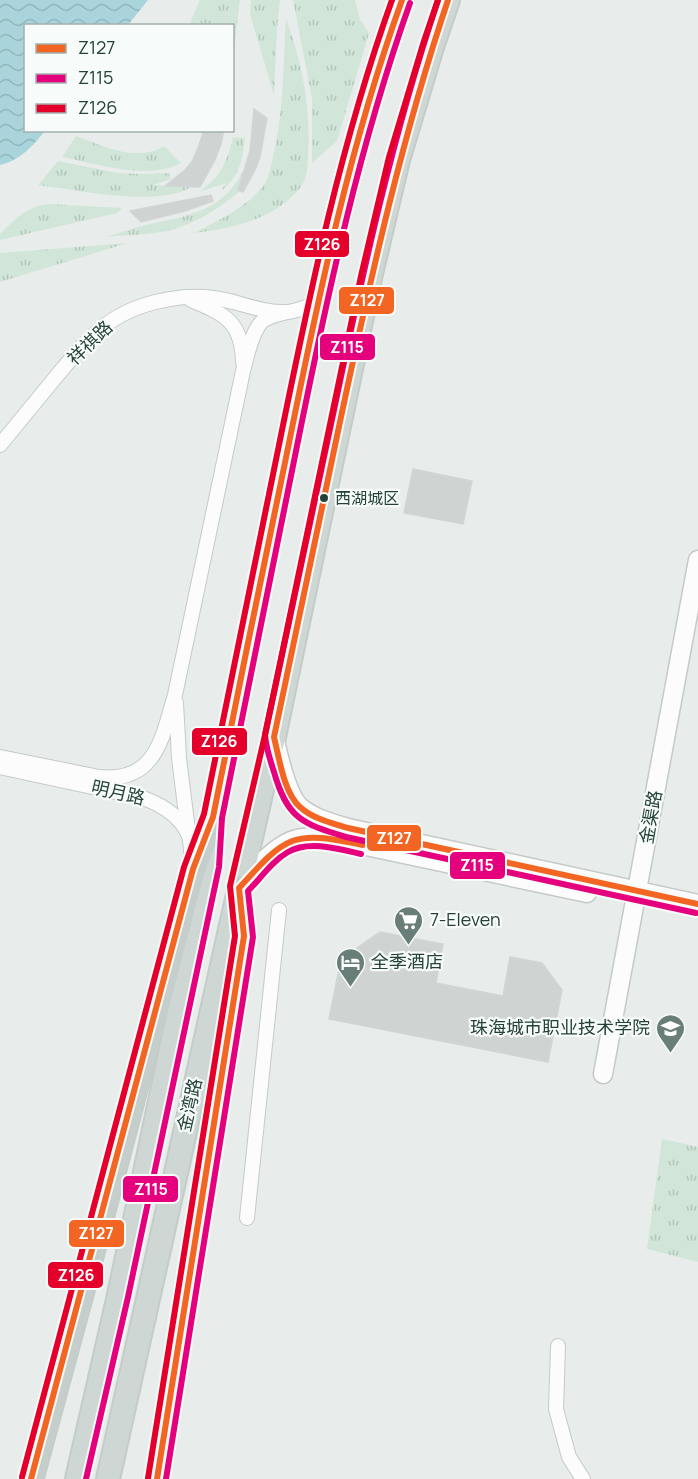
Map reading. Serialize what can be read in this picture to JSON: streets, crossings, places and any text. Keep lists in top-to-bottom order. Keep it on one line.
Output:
{"streets":{"main road":["金湾路"],"street":["祥祺路","明月路","金渠路"]},"crossings":[["祥祺路","金湾路"]],"places":{"other":["西湖城区"],"supermarket":["7-Eleven"],"hotel":["全季酒店"],"school or university":["珠海城市职业技术学院"]},"lines":["transit line Z127","transit line Z115","transit line Z126"],"legend":["Z127","Z115","Z126"]}
